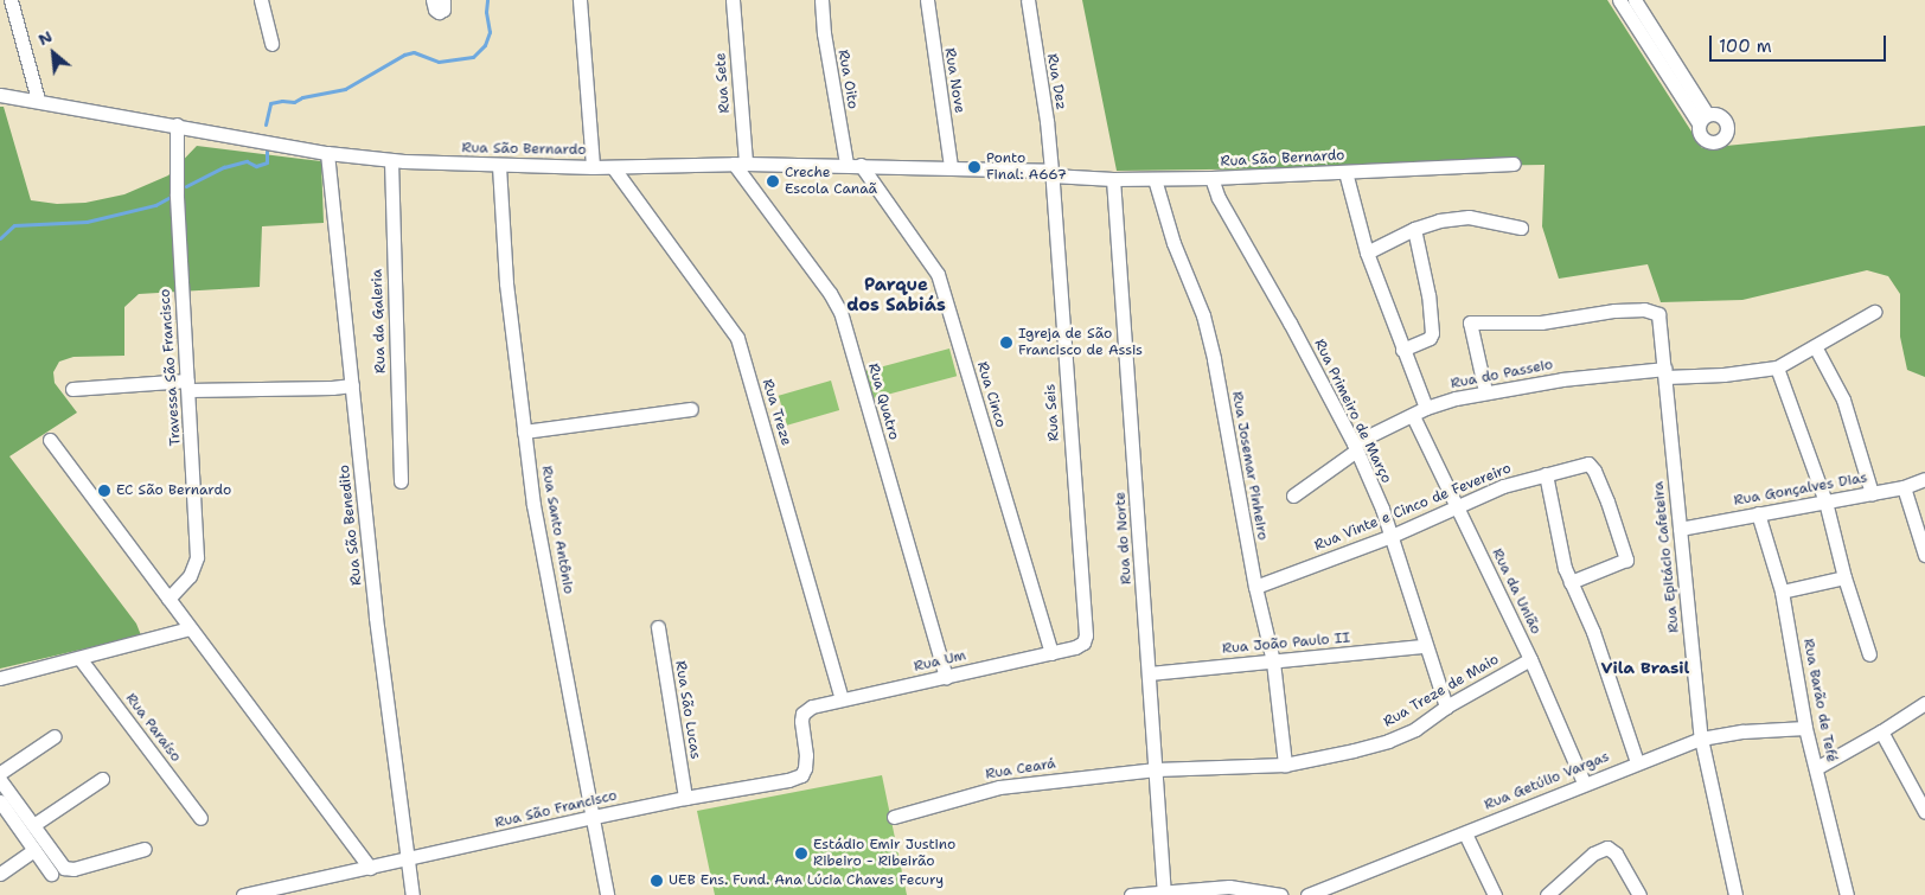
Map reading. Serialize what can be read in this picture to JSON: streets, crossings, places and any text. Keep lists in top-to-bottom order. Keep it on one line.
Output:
{"streets":{"street":["Rua Oito","Rua Nove","Rua Dez","Rua Sete","Rua São Bernardo","Rua da Galeria","Travessa São Francisco","Rua do Passeio","Rua Cinco","Rua Quatro","Rua Primeiro de Março","Rua Treze","Rua Seis","Rua Josemar Pinheiro","Rua Gonçalves Dias","Rua Vinte e Cinco de Fevereiro","Rua São Benedito","Rua Santo Antônio","Rua do Norte","Rua Epitácio Cafeteira","Rua da União","Rua João Paulo II","Rua Um","Rua Treze de Maio","Rua Barão de Tefé","Rua São Lucas","Rua Paraíso","Rua Ceará","Rua Getúlio Vargas","Rua São Francisco"]},"crossings":[["Rua Oito","Rua São Bernardo"],["Rua Nove","Rua São Bernardo"],["Rua Dez","Rua São Bernardo"],["Rua Dez","Rua Seis"],["Rua Sete","Rua São Bernardo"],["Rua Sete","Rua Quatro"],["Rua São Bernardo","Rua da Galeria"],["Rua São Bernardo","Travessa São Francisco"],["Rua São Bernardo","Rua Cinco"],["Rua São Bernardo","Rua Quatro"],["Rua São Bernardo","Rua Primeiro de Março"],["Rua São Bernardo","Rua Treze"],["Rua São Bernardo","Rua Seis"],["Rua São Bernardo","Rua Josemar Pinheiro"],["Rua São Bernardo","Rua São Benedito"],["Rua São Bernardo","Rua Santo Antônio"],["Rua São Bernardo","Rua do Norte"],["Rua do Passeio","Rua Primeiro de Março"],["Rua do Passeio","Rua Epitácio Cafeteira"],["Rua do Passeio","Rua da União"],["Rua Cinco","Rua Um"],["Rua Quatro","Rua Um"],["Rua Primeiro de Março","Rua Vinte e Cinco de Fevereiro"],["Rua Primeiro de Março","Rua João Paulo II"],["Rua Primeiro de Março","Rua Treze de Maio"],["Rua Treze","Rua Um"],["Rua Seis","Rua Um"],["Rua Josemar Pinheiro","Rua Vinte e Cinco de Fevereiro"],["Rua Josemar Pinheiro","Rua João Paulo II"],["Rua Josemar Pinheiro","Rua Treze de Maio"],["Rua Gonçalves Dias","Rua Epitácio Cafeteira"],["Rua Gonçalves Dias","Rua Barão de Tefé"],["Rua Vinte e Cinco de Fevereiro","Rua da União"],["Rua São Benedito","Rua São Francisco"],["Rua Santo Antônio","Rua São Francisco"],["Rua do Norte","Rua João Paulo II"],["Rua do Norte","Rua Treze de Maio"],["Rua do Norte","Rua Ceará"],["Rua Epitácio Cafeteira","Rua Getúlio Vargas"],["Rua da União","Rua Treze de Maio"],["Rua da União","Rua Getúlio Vargas"],["Rua Um","Rua São Francisco"],["Rua Treze de Maio","Rua Ceará"],["Rua Barão de Tefé","Rua Getúlio Vargas"],["Rua São Lucas","Rua São Francisco"]],"districts":["Parque dos Sabiás","Vila Brasil"],"places":["Ponto Final: A667","Creche Escola Canaã","Igreja de São Francisco de Assis","EC São Bernardo","Estádio Emir Justino Ribeiro - Ribeirão","UEB Ens. Fund. Ana Lúcia Chaves Fecury"],"scale_bar":"100 m","north":"top left"}
